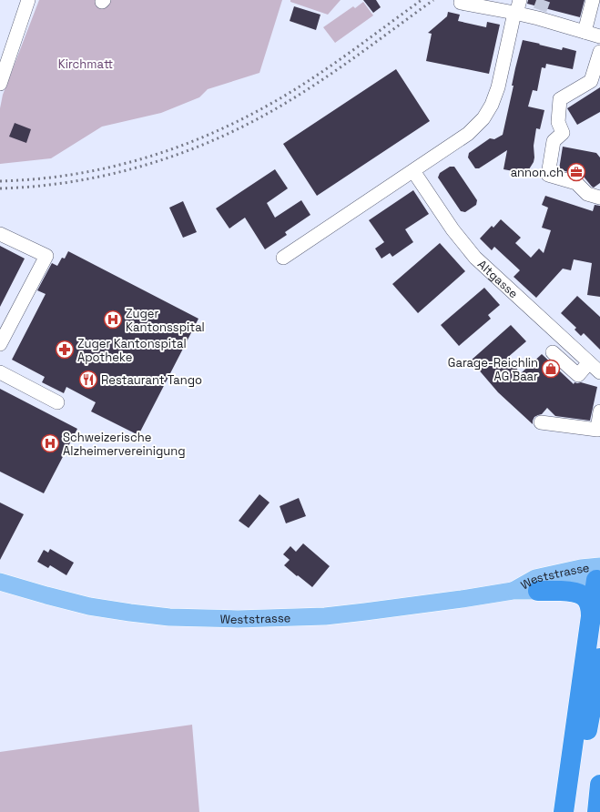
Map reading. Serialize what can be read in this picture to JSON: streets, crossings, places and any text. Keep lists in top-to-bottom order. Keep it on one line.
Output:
{"streets":{"main road":["Weststrasse"],"street":["Altgasse"]},"parks":["Kirchmatt"],"places":{"office":["annon.ch"],"hospital":["Zuger Kantonsspital","Schweizerische Alzheimervereinigung"],"pharmacy":["Zuger Kantonspital Apotheke"],"shop":["Garage-Reichlin AG Baar"],"restaurant":["Restaurant Tango"]}}
